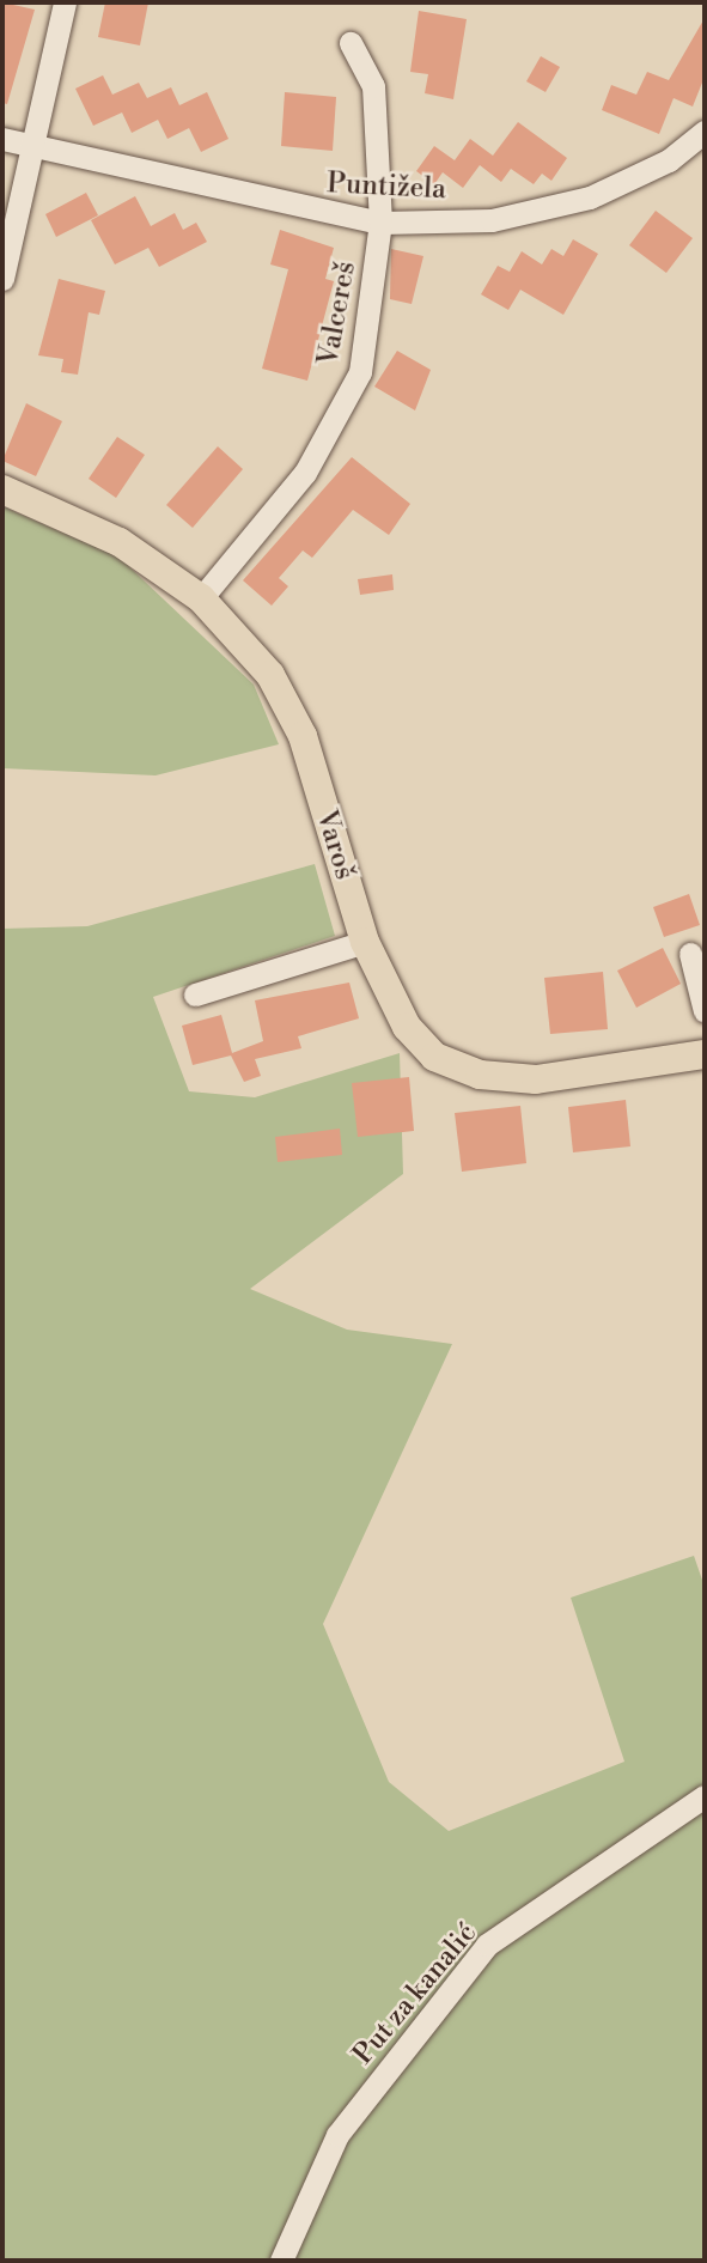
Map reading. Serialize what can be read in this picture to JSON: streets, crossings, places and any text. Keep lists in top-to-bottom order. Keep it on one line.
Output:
{"streets":{"main road":["Varoš"],"street":["Puntižela","Valcereš","Put za kanalić"]},"crossings":[["Puntižela","Valcereš"],["Valcereš","Varoš"]]}
